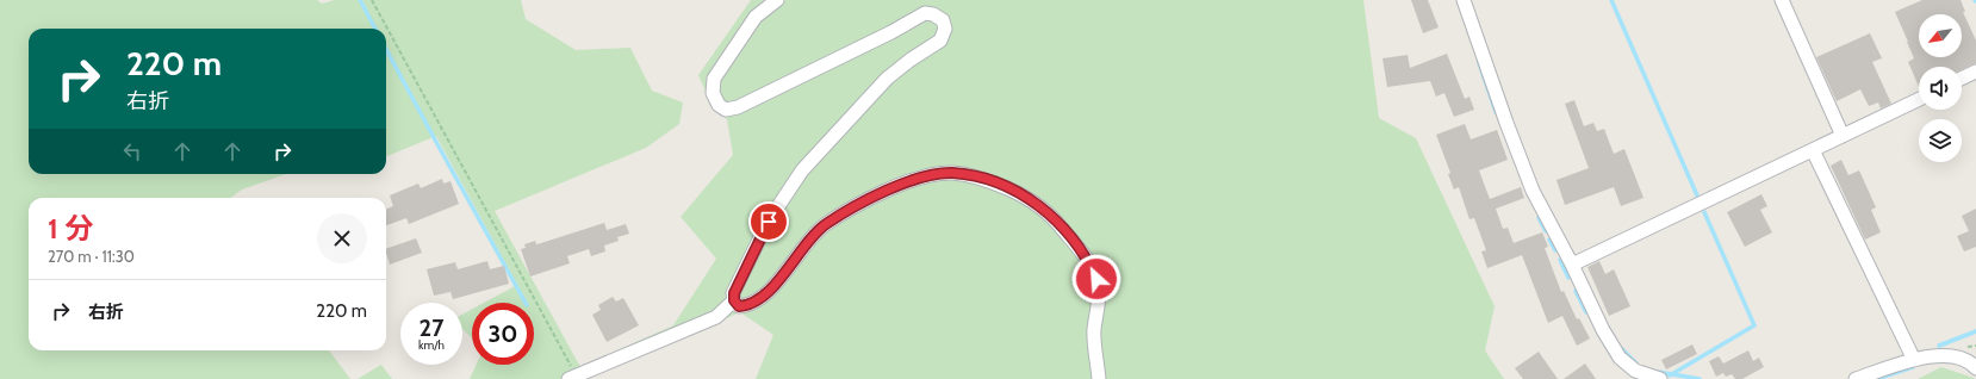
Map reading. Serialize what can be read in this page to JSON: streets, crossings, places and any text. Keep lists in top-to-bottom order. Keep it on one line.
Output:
{"north":"bottom left","page":{"turn":["220 m","右折"],"heading":["1 分","270 m · 11:30"],"list":[{"name":"右折","value":"220 m"}],"speed":"27 km/h","limit":"30"}}
